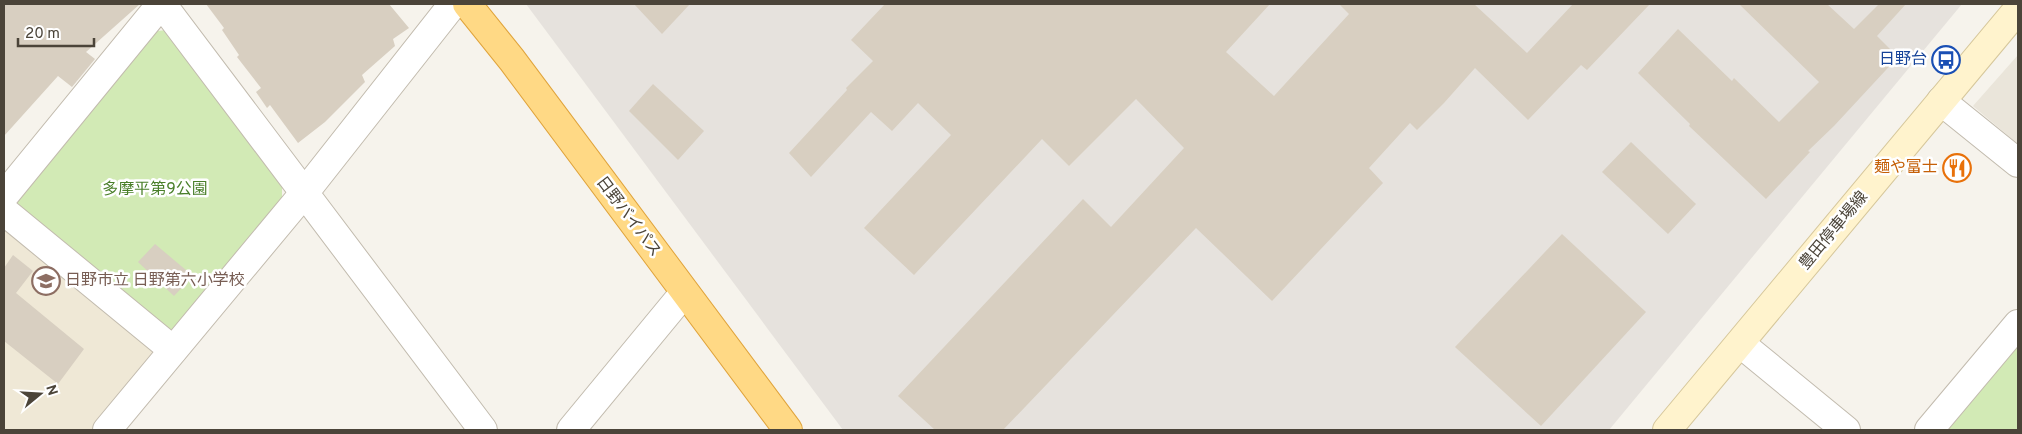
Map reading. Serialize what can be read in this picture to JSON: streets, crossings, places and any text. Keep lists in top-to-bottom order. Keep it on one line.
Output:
{"streets":{"highway":["日野バイパス"],"main road":["豊田停車場線"]},"parks":["多摩平第9公園"],"places":{"bus stop":["日野台"],"restaurant":["麺や富士"],"school or university":["日野市立 日野第六小学校"]},"scale_bar":"20 m","north":"right"}
